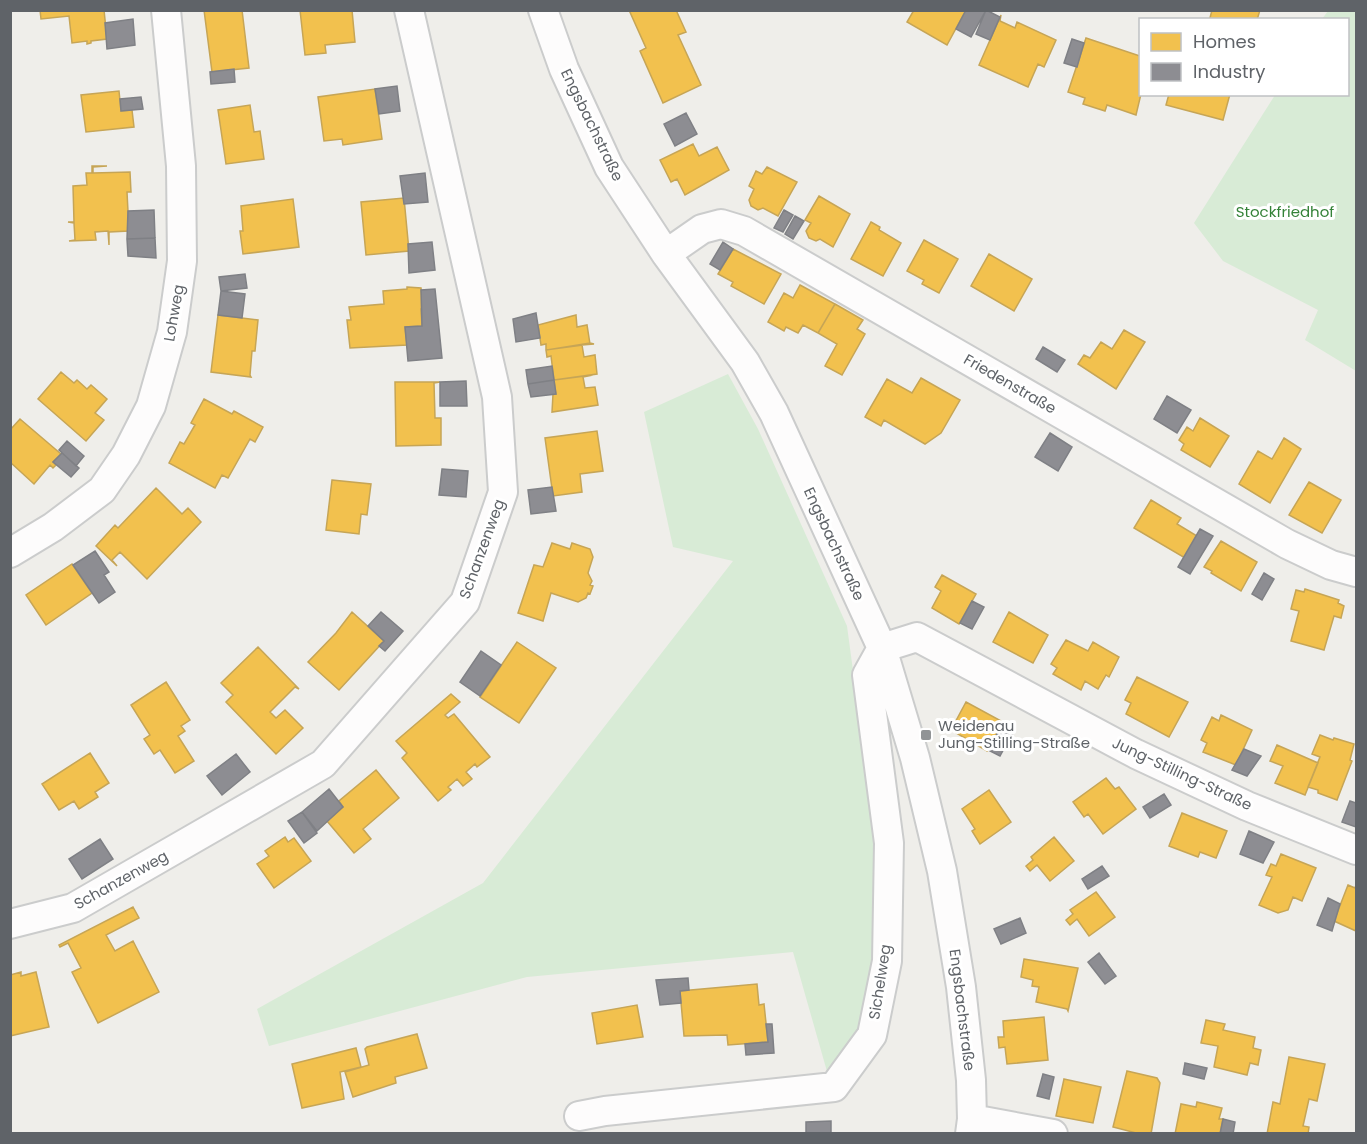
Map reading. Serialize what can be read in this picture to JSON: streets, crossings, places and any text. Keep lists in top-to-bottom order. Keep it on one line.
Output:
{"streets":{"street":["Engsbachstraße","Lohweg","Friedenstraße","Schanzenweg","Jung-Stilling-Straße","Sichelweg"]},"crossings":[["Engsbachstraße","Friedenstraße"],["Engsbachstraße","Jung-Stilling-Straße"],["Engsbachstraße","Sichelweg"],["Jung-Stilling-Straße","Sichelweg"]],"parks":["Stockfriedhof"],"places":{"transit":["Weidenau Jung-Stilling-Straße"]},"legend":["Homes","Industry"]}
